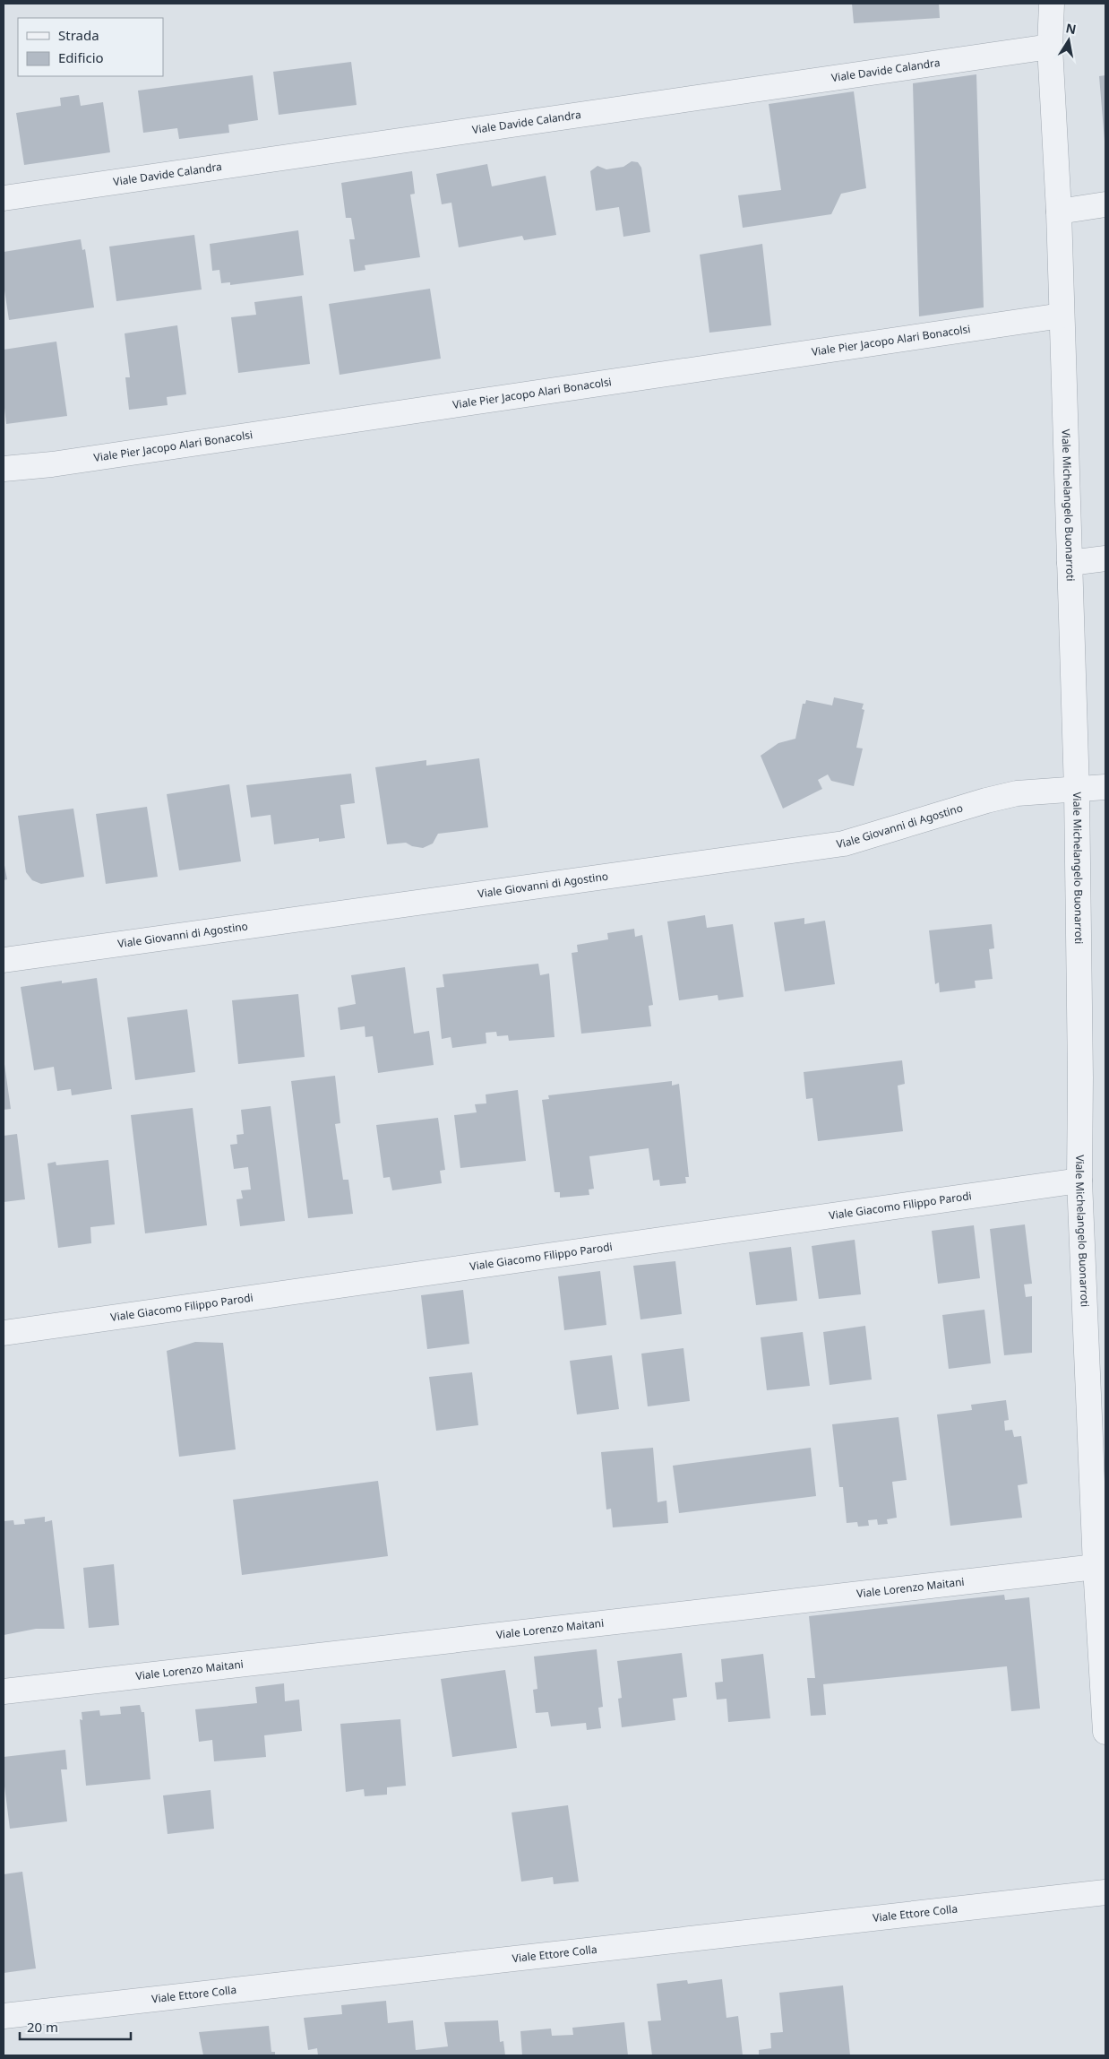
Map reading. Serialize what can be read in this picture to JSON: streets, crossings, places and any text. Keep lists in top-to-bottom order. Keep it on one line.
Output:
{"streets":{"street":["Viale Davide Calandra","Viale Pier Jacopo Alari Bonacolsi","Viale Michelangelo Buonarroti","Viale Giovanni di Agostino","Viale Giacomo Filippo Parodi","Viale Lorenzo Maitani","Viale Ettore Colla"]},"crossings":[["Viale Davide Calandra","Viale Michelangelo Buonarroti"],["Viale Pier Jacopo Alari Bonacolsi","Viale Michelangelo Buonarroti"],["Viale Michelangelo Buonarroti","Viale Giovanni di Agostino"],["Viale Michelangelo Buonarroti","Viale Giacomo Filippo Parodi"],["Viale Michelangelo Buonarroti","Viale Lorenzo Maitani"]],"legend":["Strada","Edificio"],"scale_bar":"20 m","north":"top"}
